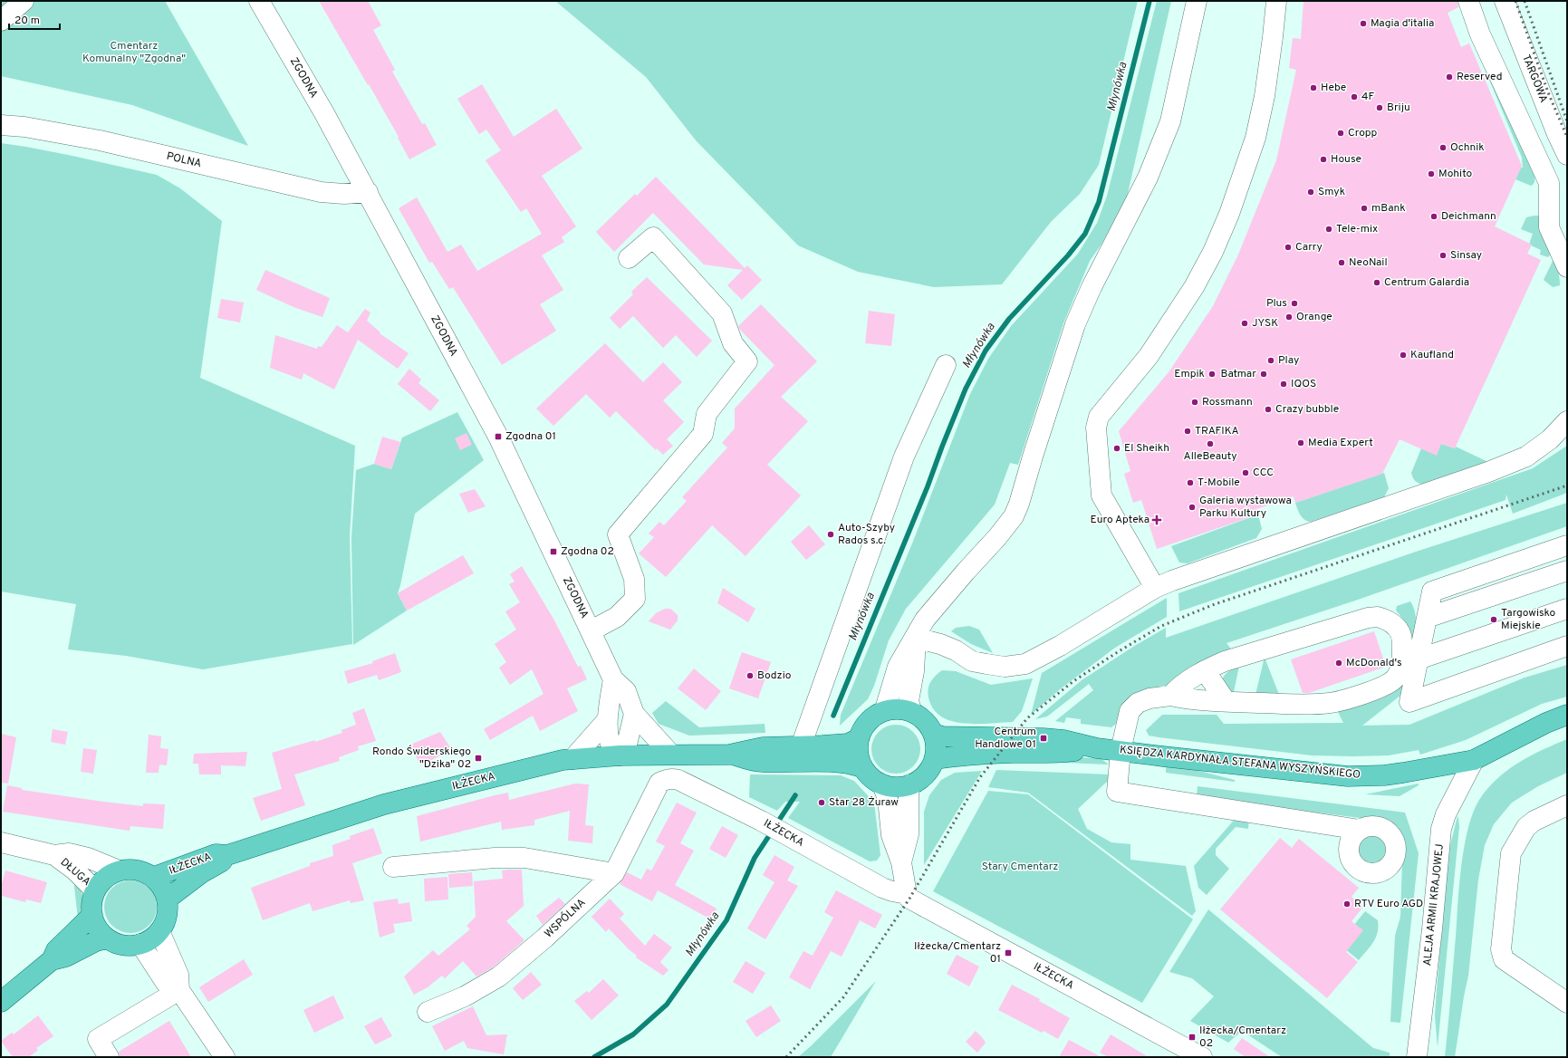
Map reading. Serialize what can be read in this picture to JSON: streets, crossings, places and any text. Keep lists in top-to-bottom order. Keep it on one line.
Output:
{"streets":{"main road":["KSIĘDZA KARDYNAŁA STEFANA WYSZYŃSKIEGO","IŁŻECKA"],"street":["ZGODNA","TARGOWA","POLNA","DŁUGA","ALEJA ARMII KRAJOWEJ","WSPÓLNA"]},"crossings":[["ZGODNA","POLNA"],["ZGODNA","IŁŻECKA"],["KSIĘDZA KARDYNAŁA STEFANA WYSZYŃSKIEGO","IŁŻECKA"],["KSIĘDZA KARDYNAŁA STEFANA WYSZYŃSKIEGO","ALEJA ARMII KRAJOWEJ"],["IŁŻECKA","DŁUGA"],["IŁŻECKA","WSPÓLNA"]],"water":["Młynówka"],"parks":["Cmentarz Komunalny \"Zgodna\"","Stary Cmentarz"],"places":{"other":["Magia d'italia","Reserved","Hebe","4F","Briju","Cropp","Ochnik","House","Mohito","Smyk","mBank","Deichmann","Tele-mix","Carry","Sinsay","NeoNail","Centrum Galardia","Plus","Orange","JYSK","Kaufland","Play","Empik","Batmar","IQOS","Rossmann","Crazy bubble","TRAFIKA","Media Expert","AlleBeauty","El Sheikh","CCC","T-Mobile","Galeria wystawowa Parku Kultury","Auto-Szyby Rados s.c.","Targowisko Miejskie","McDonald's","Bodzio","Star 28 Żuraw","RTV Euro AGD"],"transit":["Zgodna 01","Zgodna 02","Centrum Handlowe 01","Rondo Świderskiego \"Dzika\" 02","Iłżecka/Cmentarz 01","Iłżecka/Cmentarz 02"],"health":["Euro Apteka"]},"scale_bar":"20 m"}
